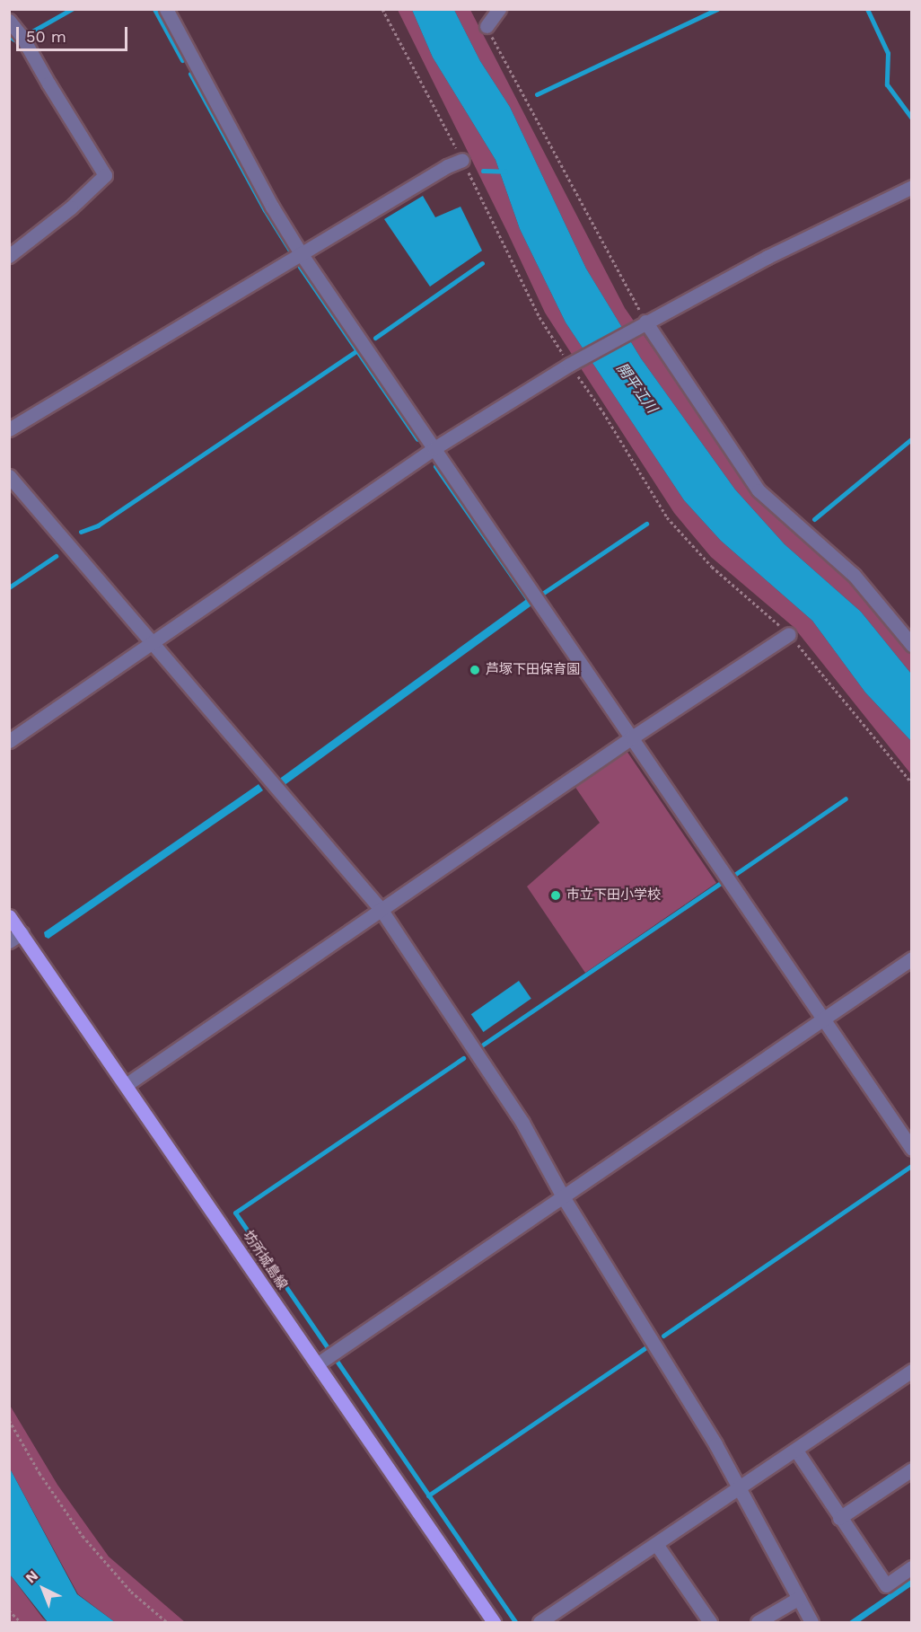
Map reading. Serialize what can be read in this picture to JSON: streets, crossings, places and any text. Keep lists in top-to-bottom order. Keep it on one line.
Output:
{"streets":{"main road":["坊所城島線"]},"water":["開平江川"],"places":["芦塚下田保育園","市立下田小学校"],"scale_bar":"50 m","north":"top left"}
